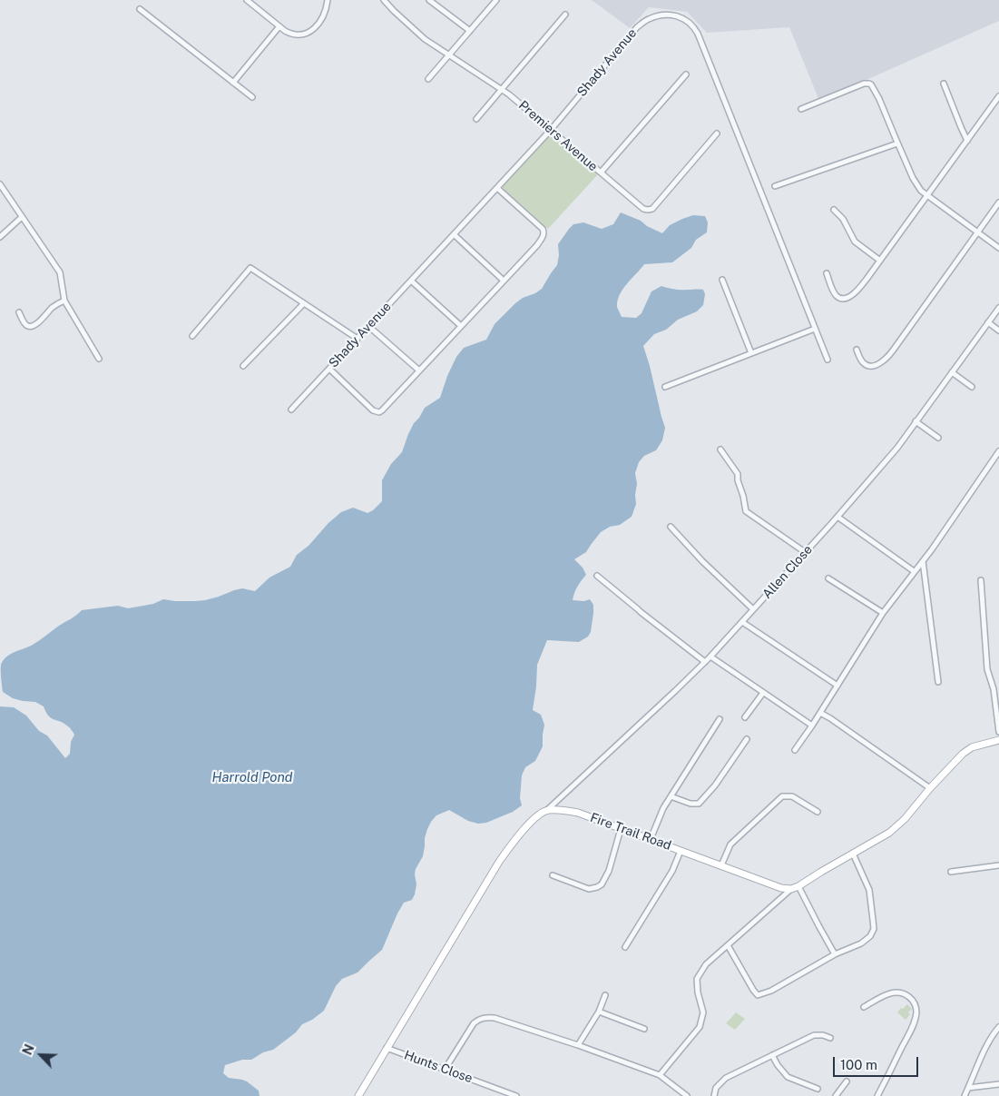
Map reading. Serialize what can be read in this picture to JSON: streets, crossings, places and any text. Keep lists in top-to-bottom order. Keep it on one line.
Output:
{"streets":{"street":["Shady Avenue","Premiers Avenue","Allen Close","Fire Trail Road","Hunts Close"]},"crossings":[["Shady Avenue","Premiers Avenue"],["Allen Close","Fire Trail Road"]],"water":["Harrold Pond"],"scale_bar":"100 m","north":"top left"}
